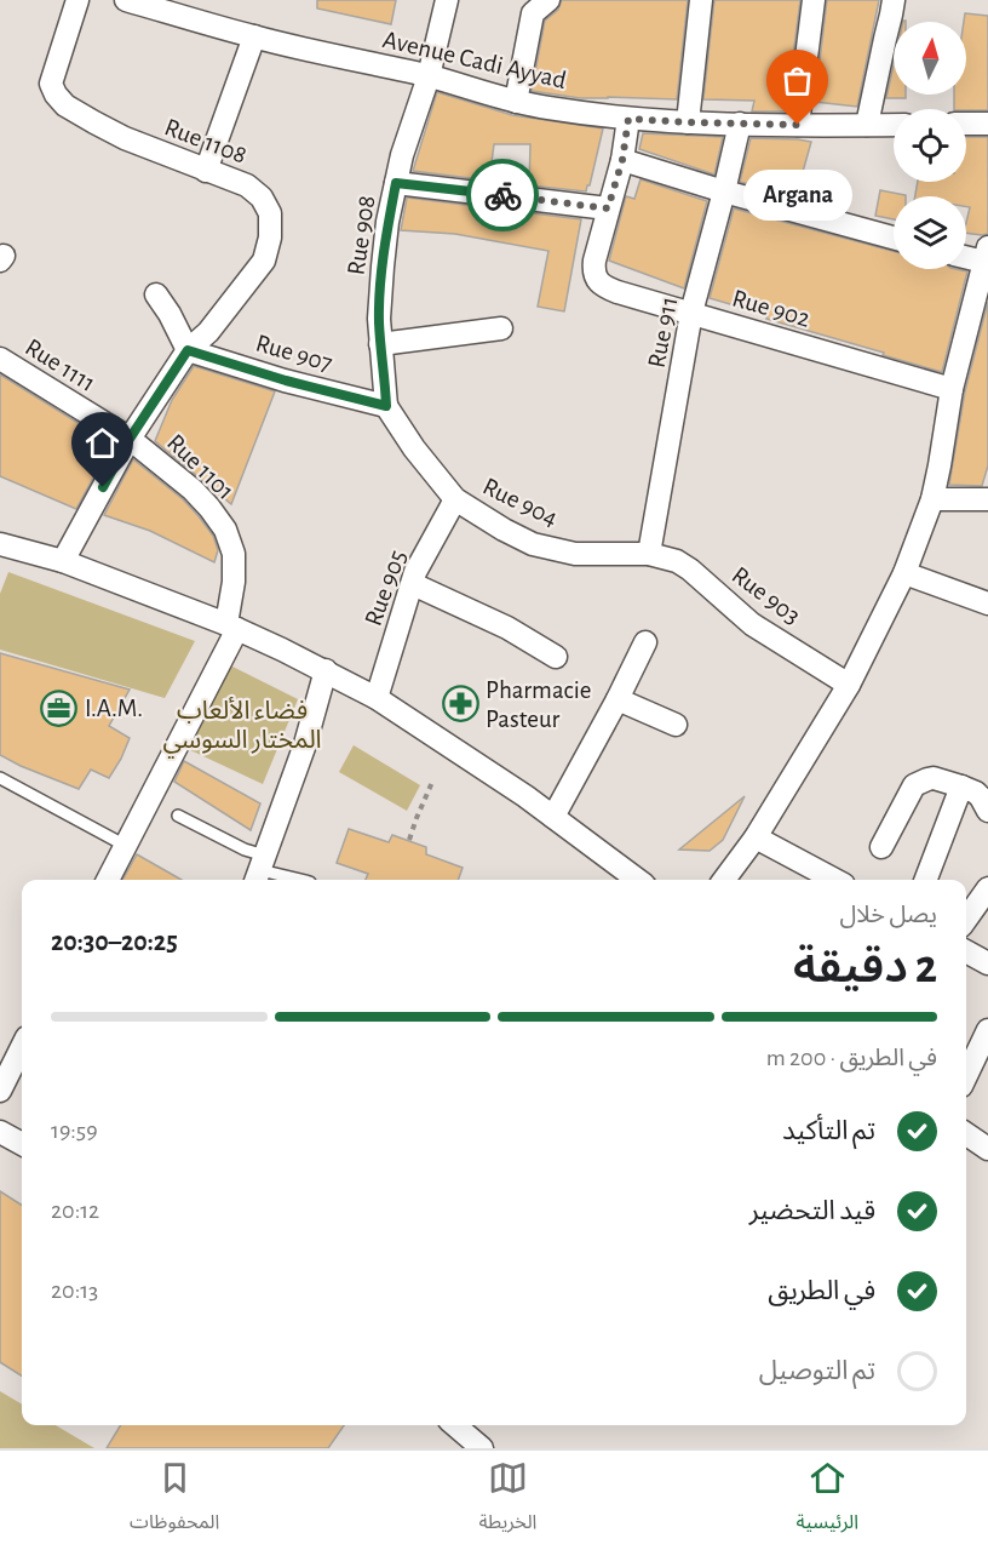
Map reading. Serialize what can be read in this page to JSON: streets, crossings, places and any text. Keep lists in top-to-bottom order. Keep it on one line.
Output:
{"streets":{"street":["Avenue Cadi Ayyad","Rue 1108","Rue 908","Rue 902","Rue 911","Rue 907","Rue 1111","Rue 1101","Rue 904","Rue 905","Rue 903"]},"crossings":[["Avenue Cadi Ayyad","Rue 908"],["Avenue Cadi Ayyad","Rue 911"],["Rue 1108","Rue 907"],["Rue 908","Rue 907"],["Rue 908","Rue 904"],["Rue 902","Rue 911"],["Rue 911","Rue 904"],["Rue 911","Rue 903"],["Rue 907","Rue 904"],["Rue 1111","Rue 1101"],["Rue 904","Rue 905"],["Rue 904","Rue 903"]],"parks":["فضاء الألعاب المختار السوسي"],"places":{"other":["Argana"],"pharmacy":["Pharmacie Pasteur"],"office":["I.A.M."]},"north":"top","page":{"bubble":"Argana","heading":["2 دقيقة","يصل خلال","20:25–20:30"],"bar":"في الطريق · 200 m","list":[["تم التأكيد","19:59"],["قيد التحضير","20:12"],["في الطريق","20:13"],"تم التوصيل"],"tabs":["الرئيسية","الخريطة","المحفوظات"]}}
